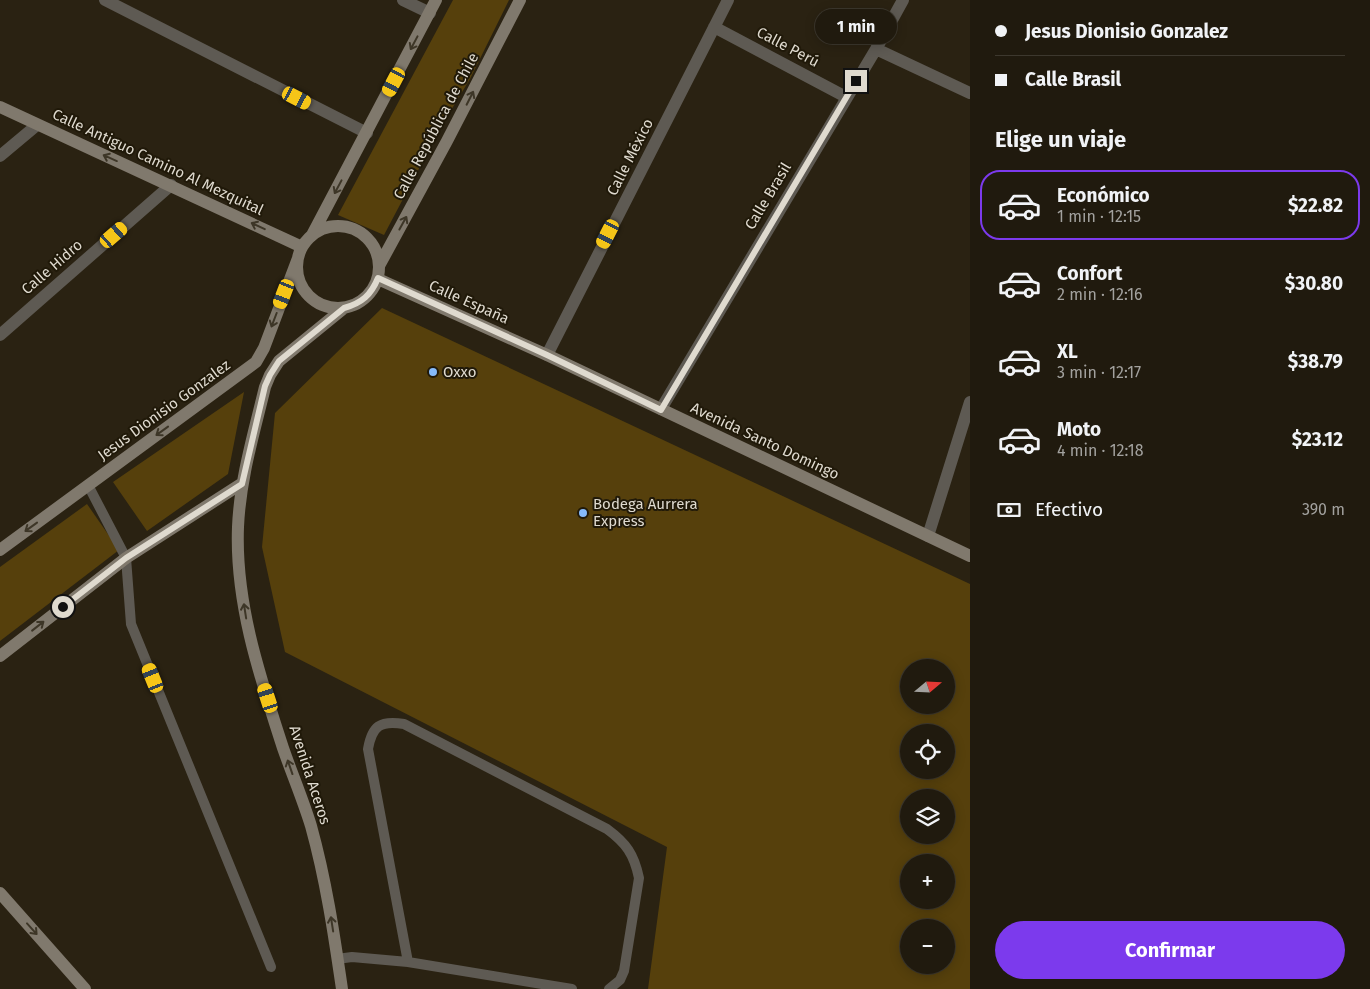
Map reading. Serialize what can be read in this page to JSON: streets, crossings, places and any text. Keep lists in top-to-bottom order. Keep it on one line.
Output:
{"streets":{"street":["Calle Perú","Calle República de Chile","Calle México","Calle Antiguo Camino Al Mezquital","Calle Brasil","Calle Hidro","Calle España","Jesus Dionisio Gonzalez","Avenida Santo Domingo","Avenida Aceros"]},"crossings":[["Calle Perú","Calle México"],["Calle Perú","Calle Brasil"],["Calle República de Chile","Calle Antiguo Camino Al Mezquital"],["Calle República de Chile","Calle España"],["Calle República de Chile","Jesus Dionisio Gonzalez"],["Calle México","Calle España"],["Calle México","Avenida Santo Domingo"],["Calle Antiguo Camino Al Mezquital","Calle Hidro"],["Calle Antiguo Camino Al Mezquital","Calle España"],["Calle Antiguo Camino Al Mezquital","Jesus Dionisio Gonzalez"],["Calle Brasil","Avenida Santo Domingo"],["Calle España","Jesus Dionisio Gonzalez"],["Calle España","Avenida Santo Domingo"]],"one_way":["Calle Antiguo Camino Al Mezquital","Avenida Aceros"],"places":["Oxxo","Bodega Aurrera Express"],"north":"right","page":{"banner":["Jesus Dionisio Gonzalez","Calle Brasil"],"bubble":"1 min","heading":"Elige un viaje","list":[{"name":"Económico","note":"1 min · 12:15","value":"$22.82"},{"name":"Confort","note":"2 min · 12:16","value":"$30.80"},{"name":"XL","note":"3 min · 12:17","value":"$38.79"},{"name":"Moto","note":"4 min · 12:18","value":"$23.12"}],"pay":["Efectivo","390 m"],"map_buttons":["+","−"],"buttons":"Confirmar"}}
